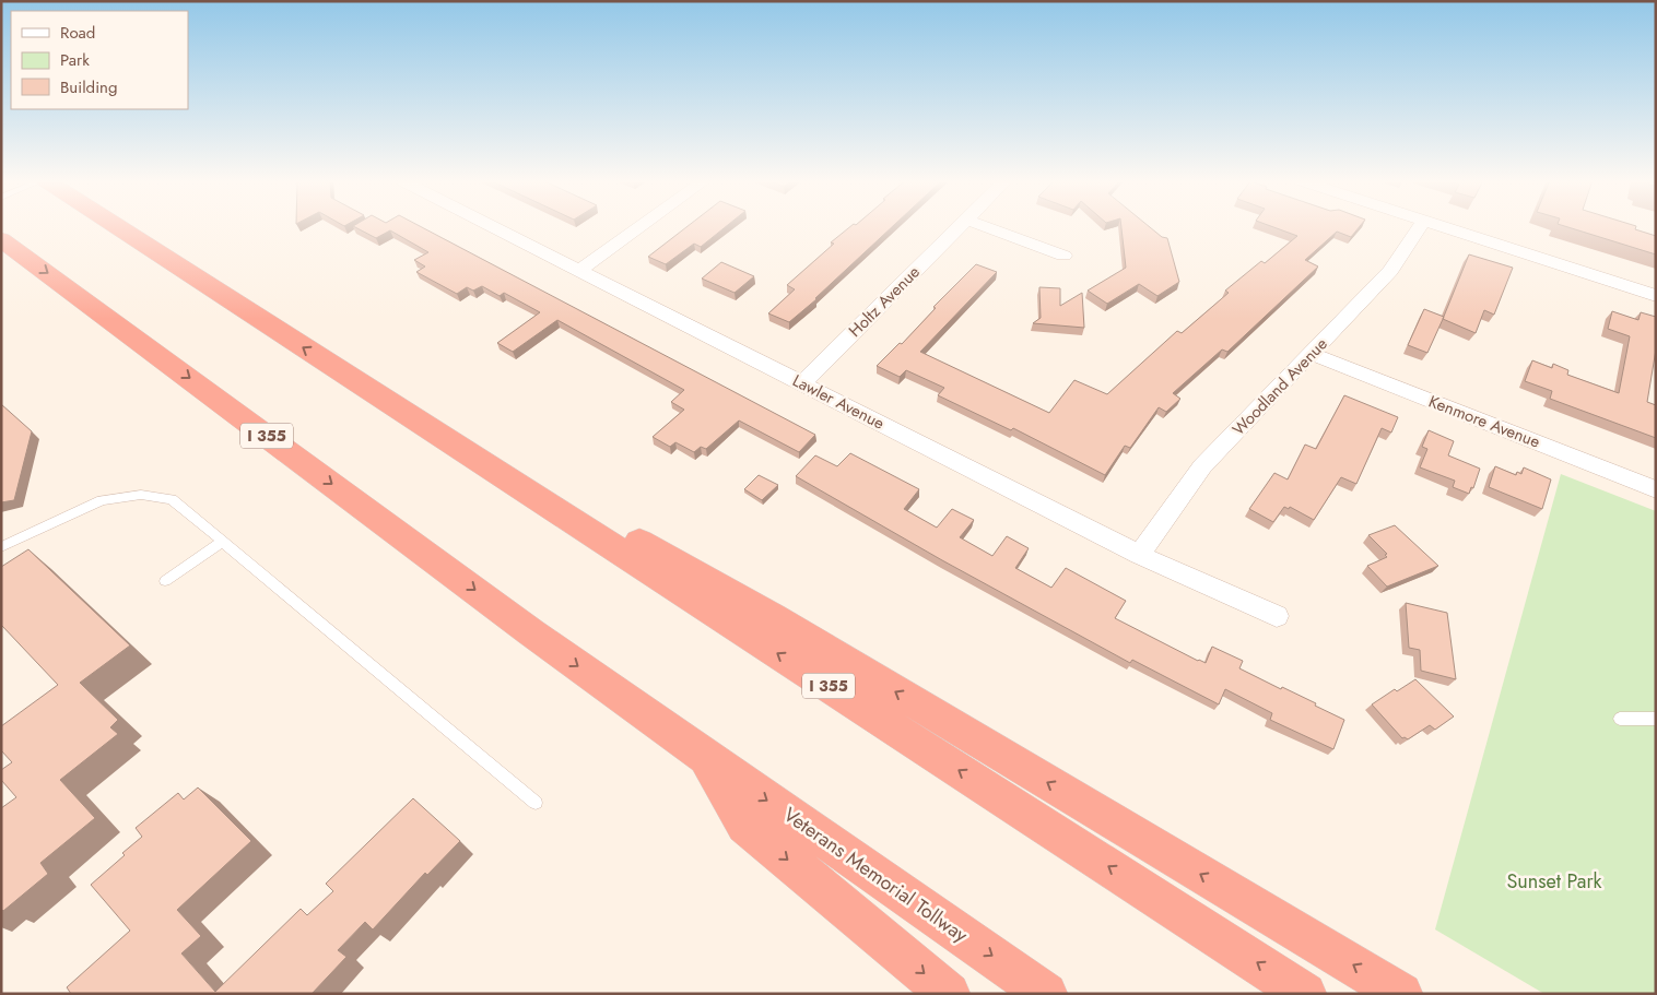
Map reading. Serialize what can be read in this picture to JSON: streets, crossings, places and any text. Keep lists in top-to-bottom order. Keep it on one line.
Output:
{"streets":{"highway":["I 355","Veterans Memorial Tollway"],"street":["Holtz Avenue","Woodland Avenue","Lawler Avenue","Kenmore Avenue"]},"crossings":[["Holtz Avenue","Lawler Avenue"],["Woodland Avenue","Lawler Avenue"],["Woodland Avenue","Kenmore Avenue"],["I 355","Veterans Memorial Tollway"]],"parks":["Sunset Park"],"legend":["Road","Park","Building"]}
